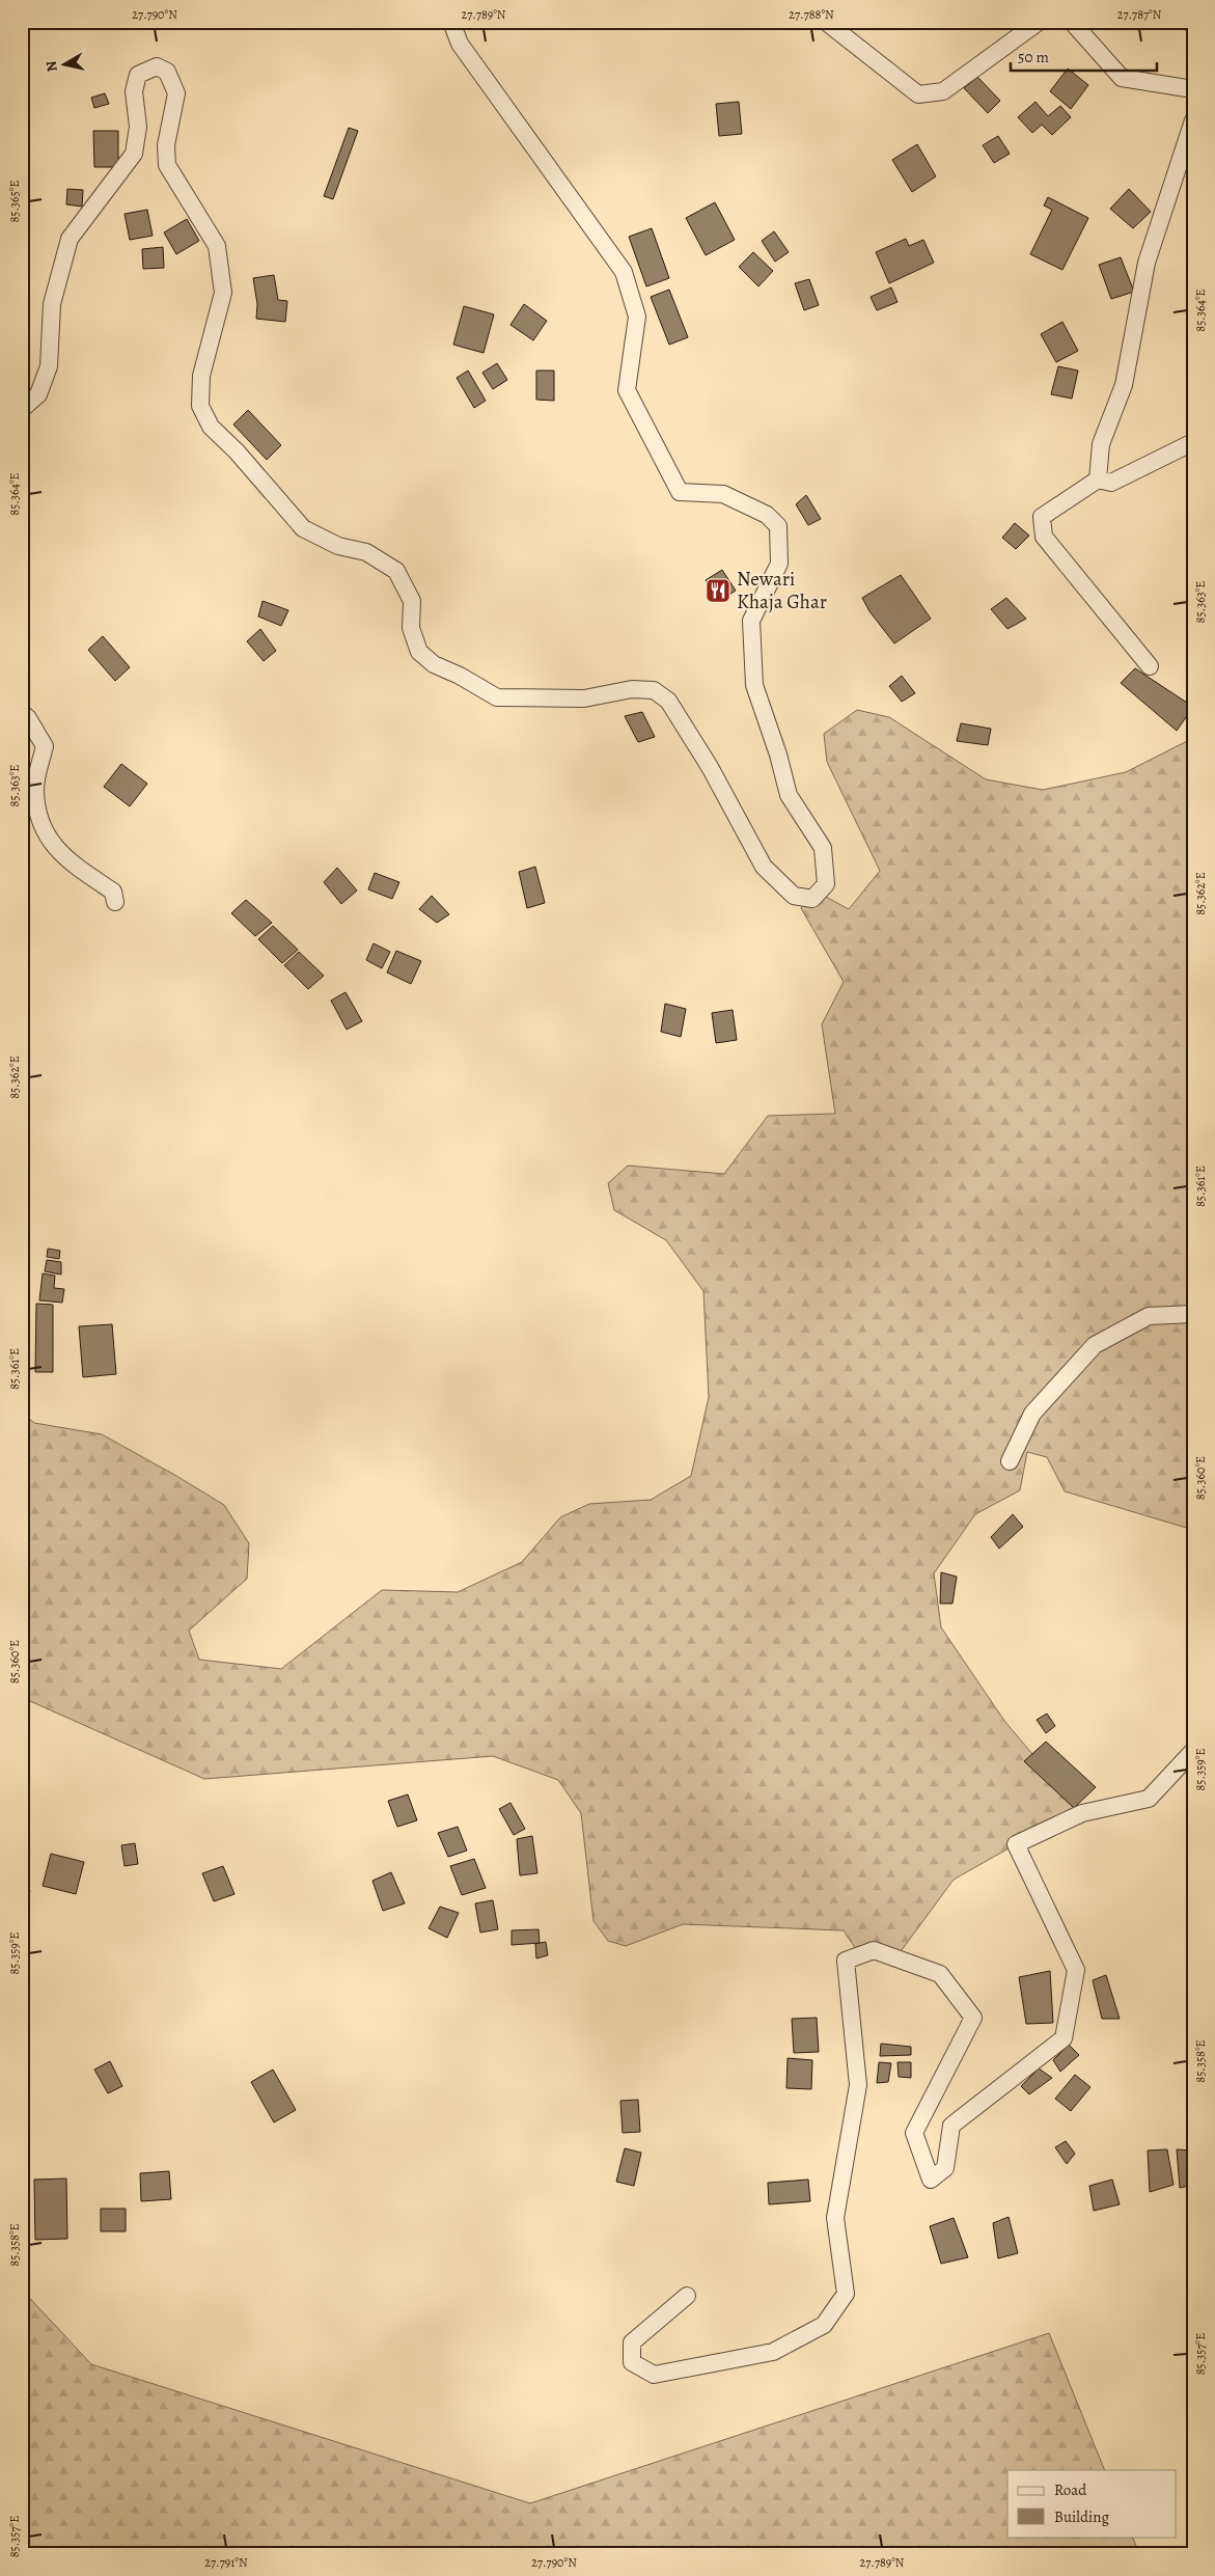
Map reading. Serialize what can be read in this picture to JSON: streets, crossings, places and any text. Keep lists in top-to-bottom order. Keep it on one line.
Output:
{"places":{"restaurant":["Newari Khaja Ghar"]},"legend":["Road","Building"],"scale_bar":"50 m","north":"left","coordinates":["27.790°N","27.789°N","27.788°N","27.787°N","85.365°E","85.364°E","85.363°E","85.362°E","85.361°E","85.360°E","85.359°E","85.358°E","85.357°E","27.791°N"]}
